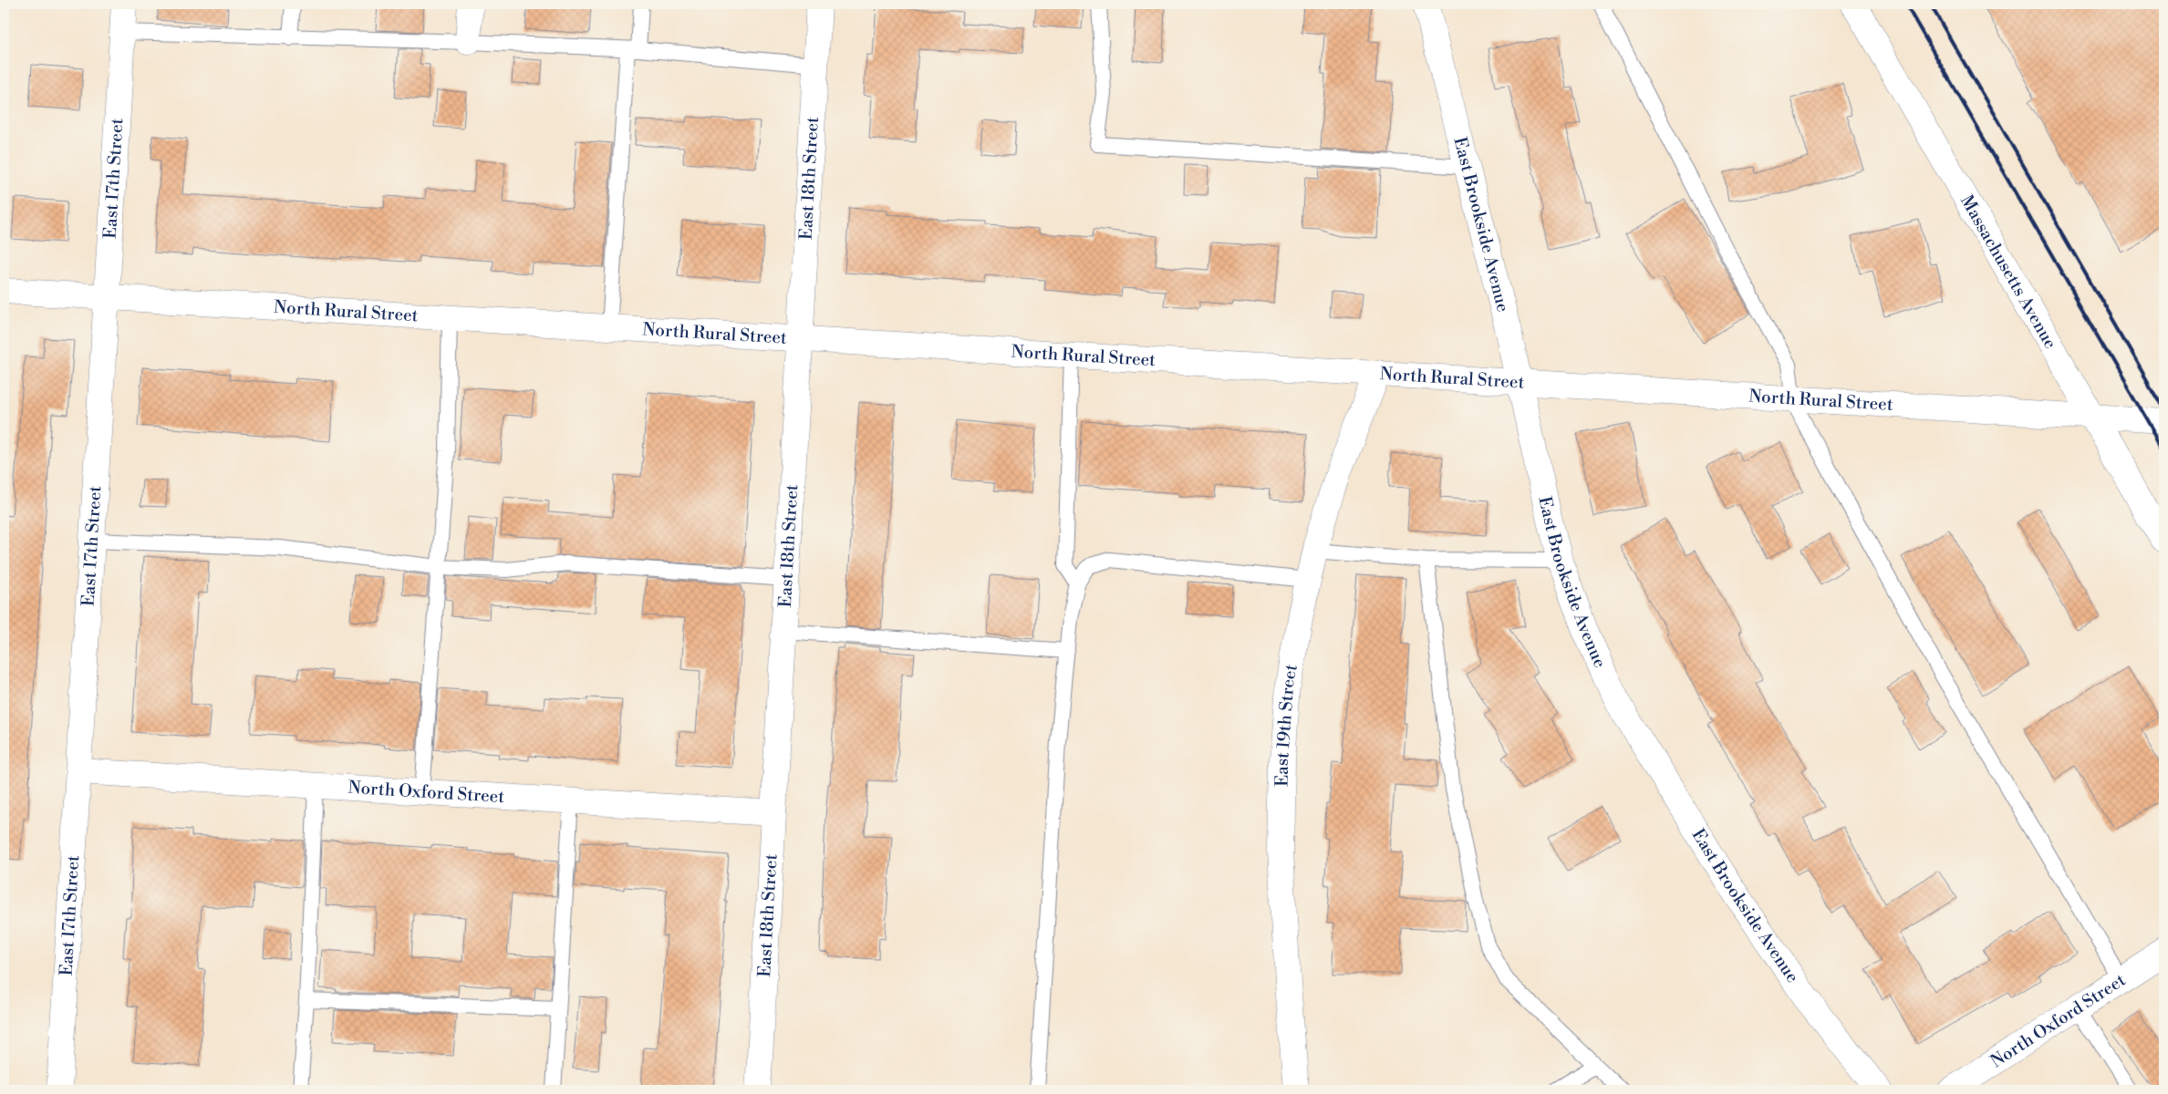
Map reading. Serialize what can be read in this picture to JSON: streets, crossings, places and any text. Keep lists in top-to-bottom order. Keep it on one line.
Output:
{"streets":{"street":["East 17th Street","East 18th Street","East Brookside Avenue","Massachusetts Avenue","North Rural Street","East 19th Street","North Oxford Street"]},"crossings":[["East 17th Street","North Rural Street"],["East 17th Street","North Oxford Street"],["East 18th Street","North Rural Street"],["East 18th Street","North Oxford Street"],["East Brookside Avenue","North Rural Street"],["Massachusetts Avenue","North Rural Street"],["North Rural Street","East 19th Street"]]}
